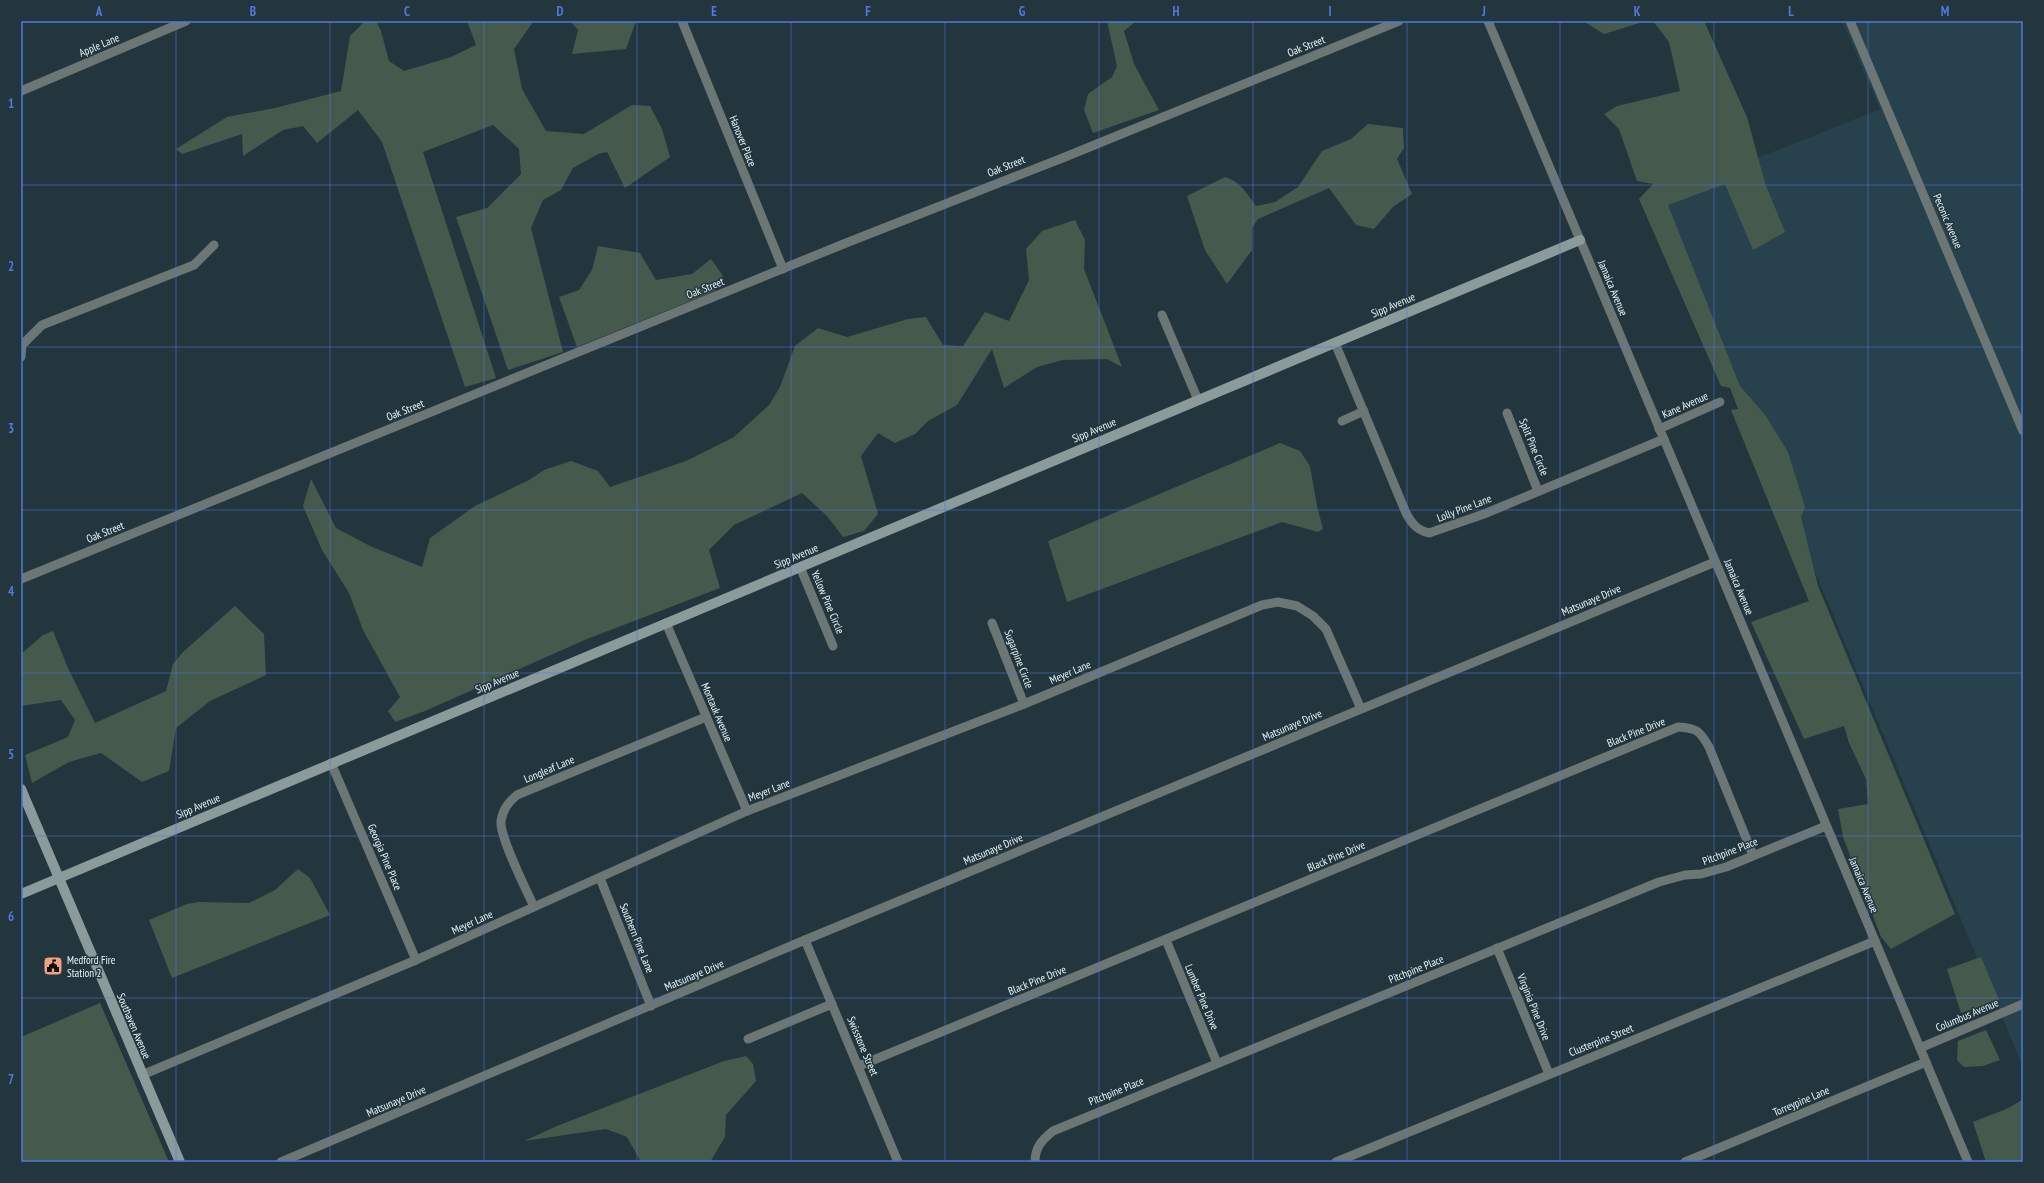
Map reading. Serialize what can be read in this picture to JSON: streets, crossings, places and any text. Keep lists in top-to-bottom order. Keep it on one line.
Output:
{"streets":{"street":["Apple Lane","Oak Street","Hanover Place","Peconic Avenue","Jamaica Avenue","Sipp Avenue","Kane Avenue","Split Pine Circle","Lolly Pine Lane","Matsunaye Drive","Yellow Pine Circle","Sugarpine Circle","Meyer Lane","Montauk Avenue","Black Pine Drive","Longleaf Lane","Pitchpine Place","Georgia Pine Place","Southern Pine Lane","Lumber Pine Drive","Virginia Pine Drive","Columbus Avenue","Southaven Avenue","Clusterpine Street","Swisstone Street","Torreypine Lane"]},"crossings":[["Oak Street","Hanover Place"],["Jamaica Avenue","Sipp Avenue"],["Jamaica Avenue","Kane Avenue"],["Jamaica Avenue","Lolly Pine Lane"],["Jamaica Avenue","Matsunaye Drive"],["Jamaica Avenue","Pitchpine Place"],["Jamaica Avenue","Columbus Avenue"],["Jamaica Avenue","Clusterpine Street"],["Jamaica Avenue","Torreypine Lane"],["Sipp Avenue","Lolly Pine Lane"],["Sipp Avenue","Yellow Pine Circle"],["Sipp Avenue","Montauk Avenue"],["Sipp Avenue","Georgia Pine Place"],["Sipp Avenue","Southaven Avenue"],["Split Pine Circle","Lolly Pine Lane"],["Matsunaye Drive","Meyer Lane"],["Matsunaye Drive","Southern Pine Lane"],["Matsunaye Drive","Swisstone Street"],["Sugarpine Circle","Meyer Lane"],["Meyer Lane","Montauk Avenue"],["Meyer Lane","Longleaf Lane"],["Meyer Lane","Georgia Pine Place"],["Meyer Lane","Southern Pine Lane"],["Meyer Lane","Southaven Avenue"],["Montauk Avenue","Longleaf Lane"],["Black Pine Drive","Pitchpine Place"],["Black Pine Drive","Lumber Pine Drive"],["Black Pine Drive","Swisstone Street"],["Pitchpine Place","Lumber Pine Drive"],["Pitchpine Place","Virginia Pine Drive"],["Virginia Pine Drive","Clusterpine Street"]],"places":{"public building":["Medford Fire Station 2"]},"grid":{"columns":["A","B","C","D","E","F","G","H","I","J","K","L","M"],"rows":["1","2","3","4","5","6","7"]}}
